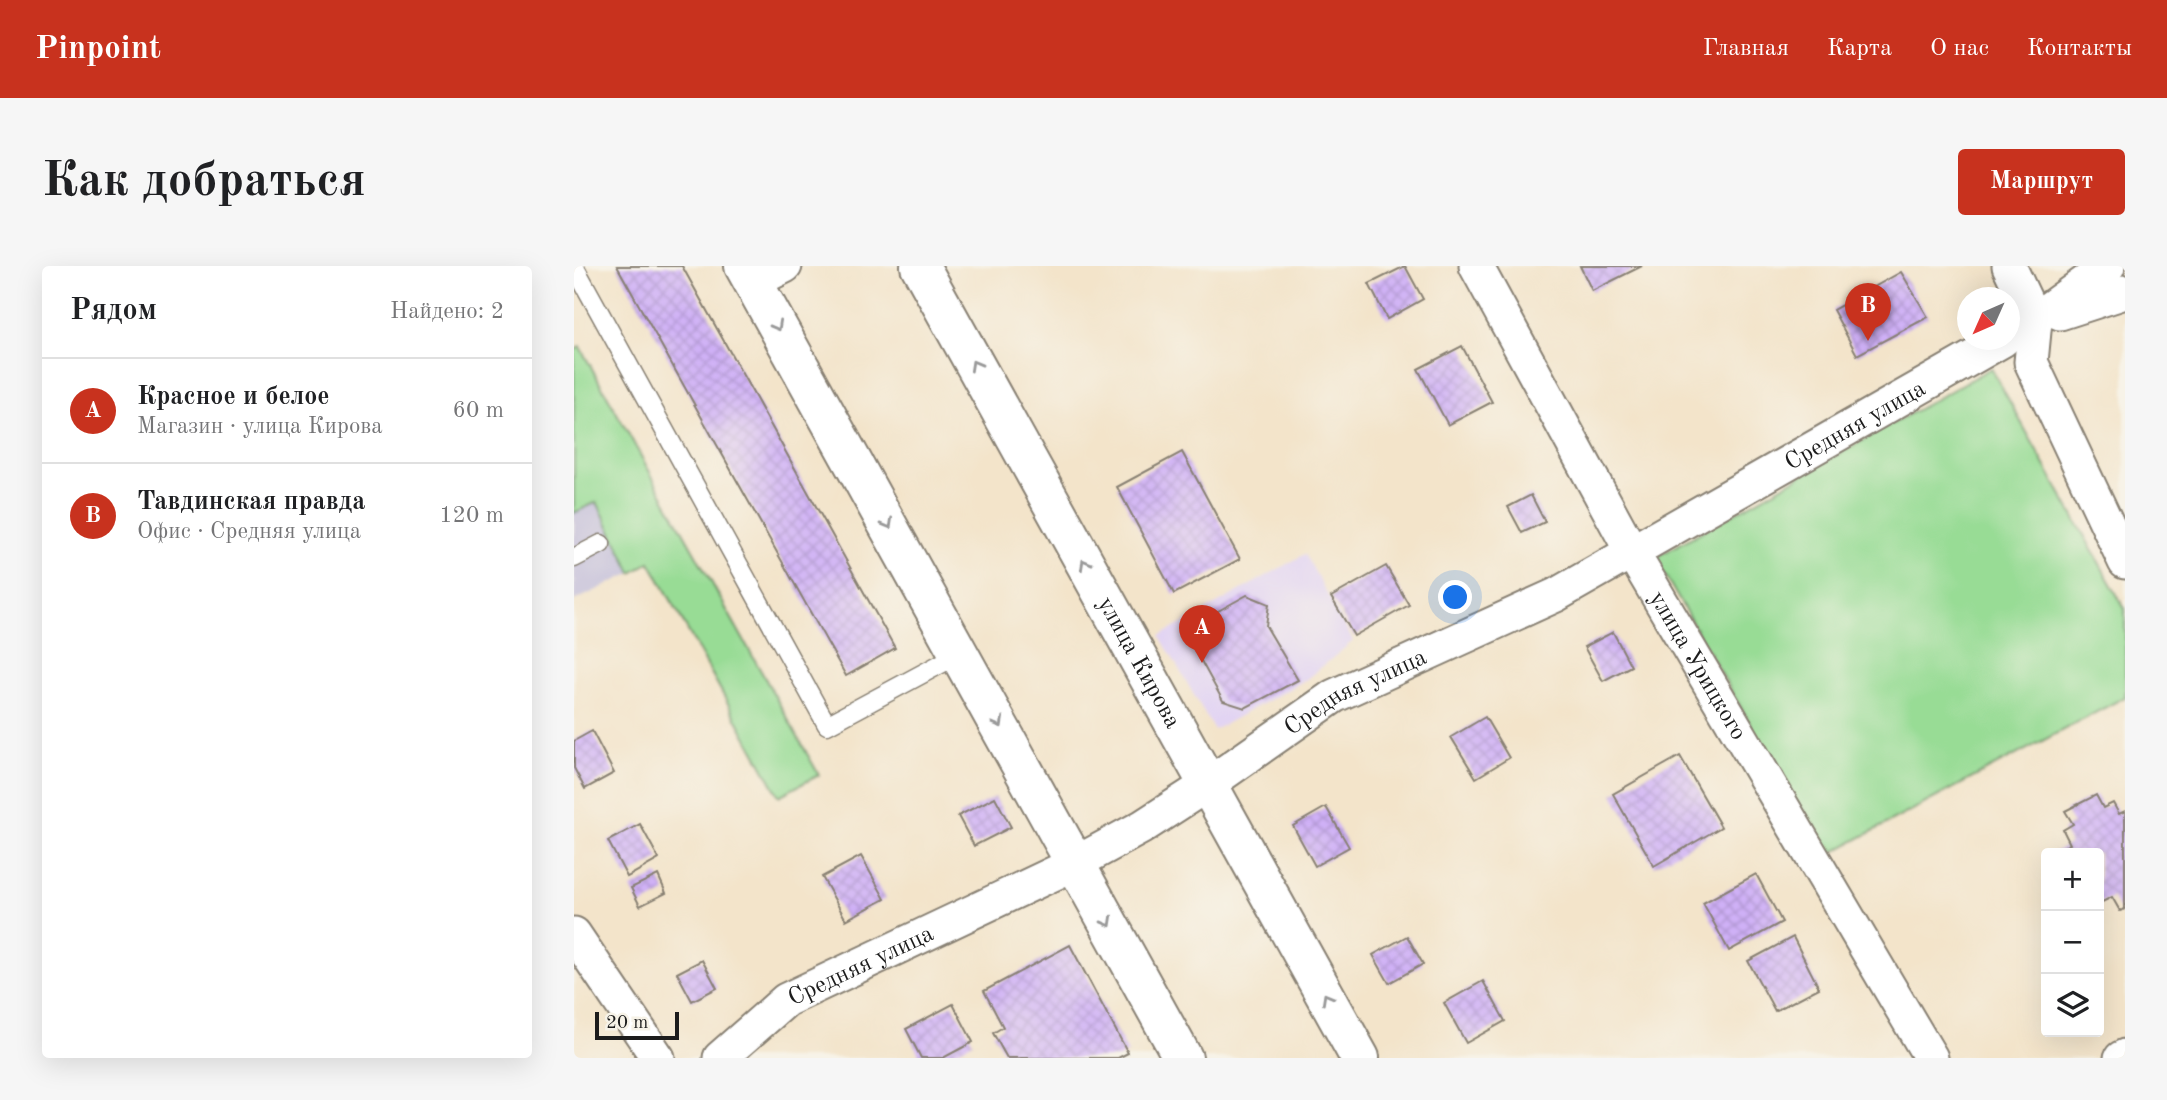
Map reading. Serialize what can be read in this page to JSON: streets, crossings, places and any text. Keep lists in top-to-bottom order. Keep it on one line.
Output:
{"streets":{"main road":["улица Кирова"],"street":["Средняя улица","улица Урицкого"]},"crossings":[["Средняя улица","улица Кирова"],["Средняя улица","улица Урицкого"]],"scale_bar":"20 m","north":"bottom left","page":{"header":"Pinpoint","nav":["Главная","Карта","О нас","Контакты"],"buttons":"Маршрут","title":"Как добраться","heading":["Рядом","Найдено: 2"],"pins":["B","A"],"list":[{"mark":"A","name":"Красное и белое","note":"Магазин · улица Кирова","value":"60 m"},{"mark":"B","name":"Тавдинская правда","note":"Офис · Средняя улица","value":"120 m"}],"map_buttons":["+","−"],"scale":"20 m"}}
